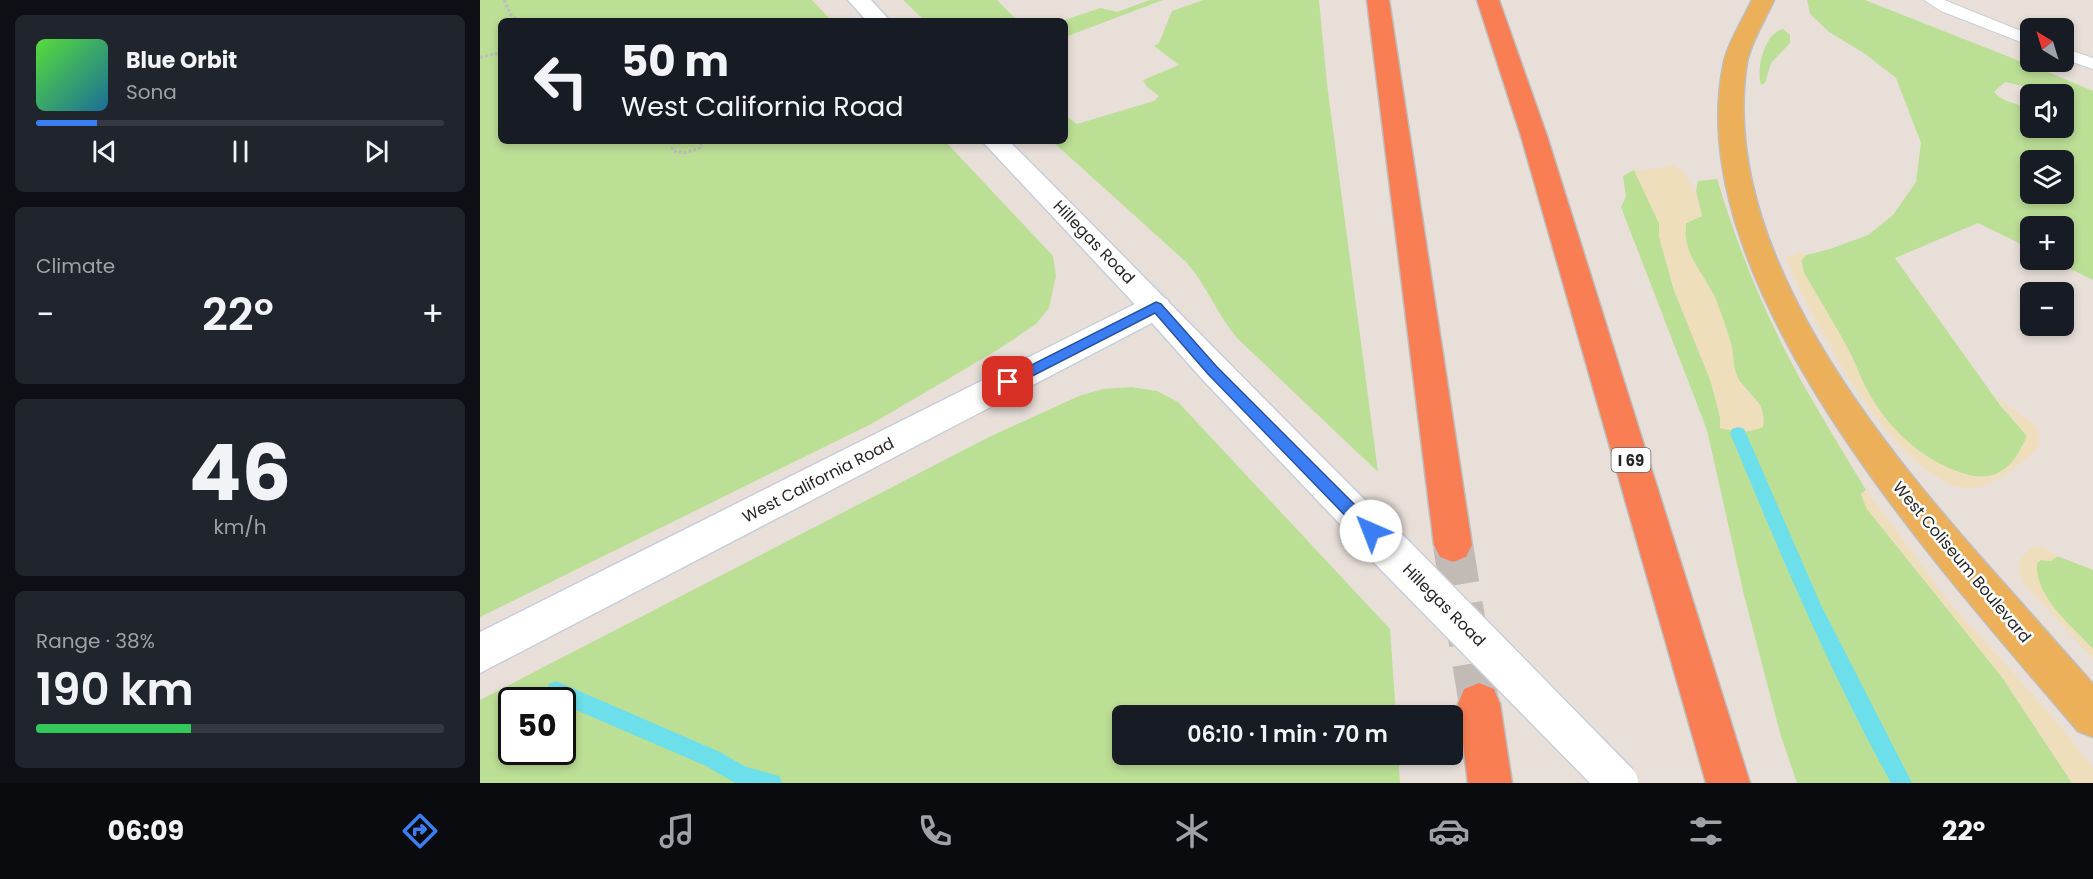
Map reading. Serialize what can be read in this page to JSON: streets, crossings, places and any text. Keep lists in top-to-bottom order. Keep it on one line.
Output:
{"streets":{"highway":["I 69"],"main road":["Hillegas Road","West California Road","West Coliseum Boulevard"]},"crossings":[["Hillegas Road","West California Road"]],"north":"top left","page":{"map_buttons":["+","−"],"turn":["50 m","West California Road"],"song":["Blue Orbit","Sona"],"tile":["Climate",["46","km/h"],["Range · 38%","190 km"]],"heat":["−","22°","+"],"limit":"50","trip":"06:10 · 1 min · 70 m","tabs":["06:09","22°"]}}
